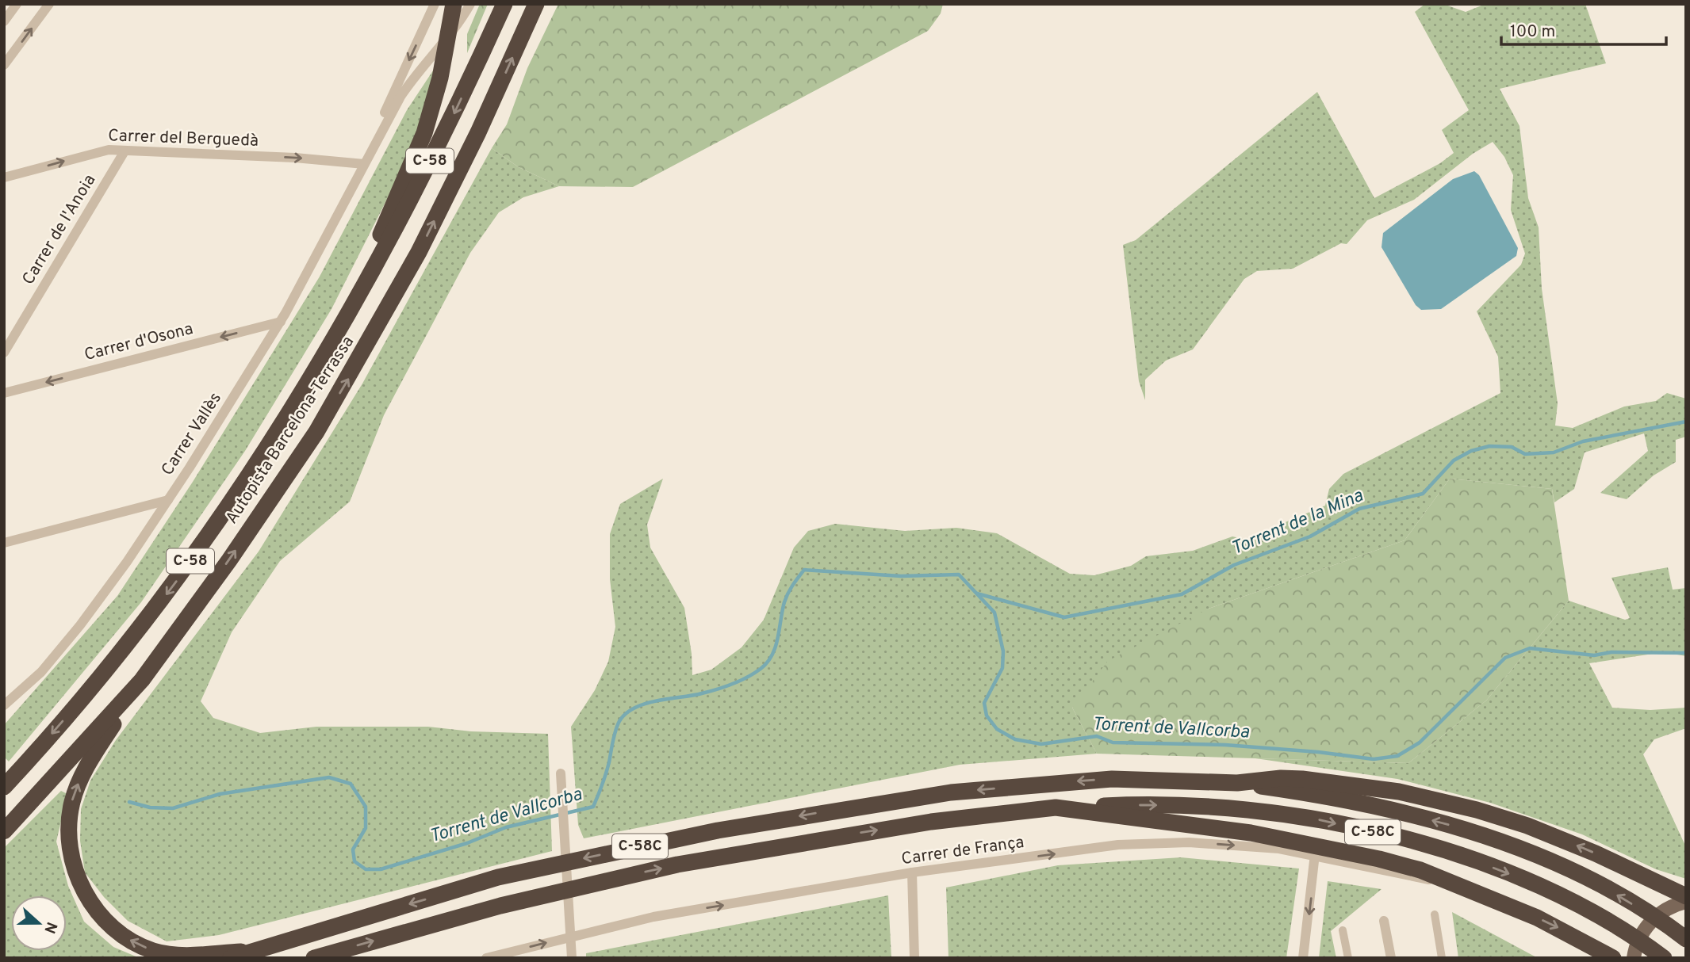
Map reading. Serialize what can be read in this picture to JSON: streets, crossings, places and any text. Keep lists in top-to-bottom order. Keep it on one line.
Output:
{"streets":{"highway":["C-58","Autopista Barcelona-Terrassa","C-58C"],"street":["Carrer del Berguedà","Carrer de l'Anoia","Carrer d'Osona","Carrer Vallès","Carrer de França"]},"crossings":[["Carrer del Berguedà","Carrer de l'Anoia"],["Carrer del Berguedà","Carrer Vallès"],["Carrer d'Osona","Carrer Vallès"]],"one_way":["Carrer del Berguedà","Carrer d'Osona","Carrer de França"],"water":["Torrent de la Mina","Torrent de Vallcorba"],"scale_bar":"100 m","north":"right"}
